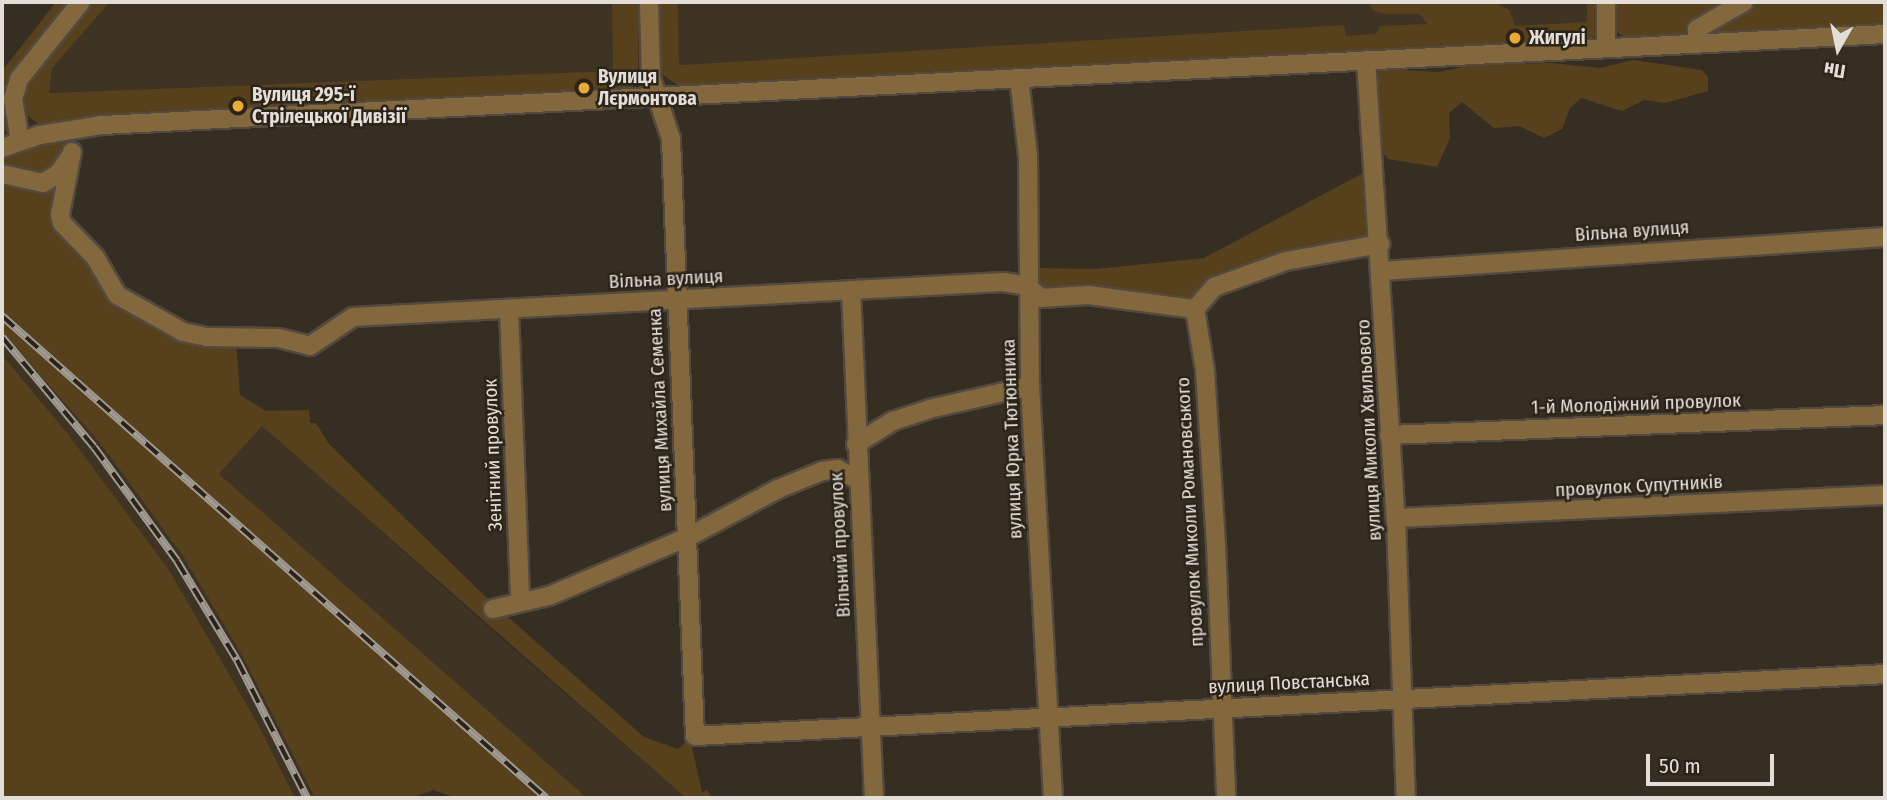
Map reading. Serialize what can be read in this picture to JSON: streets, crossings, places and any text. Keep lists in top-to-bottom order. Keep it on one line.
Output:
{"streets":{"street":["Вільна вулиця","1-й Молодіжний провулок","вулиця Михайла Семенка","вулиця Миколи Хвильового","вулиця Юрка Тютюнника","Зенітний провулок","провулок Супутників","провулок Миколи Романовського","Вільний провулок","вулиця Повстанська"]},"crossings":[["Вільна вулиця","вулиця Михайла Семенка"],["Вільна вулиця","вулиця Миколи Хвильового"],["Вільна вулиця","вулиця Юрка Тютюнника"],["Вільна вулиця","Зенітний провулок"],["Вільна вулиця","провулок Миколи Романовського"],["Вільна вулиця","Вільний провулок"],["1-й Молодіжний провулок","вулиця Миколи Хвильового"],["вулиця Михайла Семенка","вулиця Повстанська"],["вулиця Миколи Хвильового","провулок Супутників"],["вулиця Миколи Хвильового","вулиця Повстанська"],["вулиця Юрка Тютюнника","вулиця Повстанська"],["провулок Миколи Романовського","вулиця Повстанська"],["Вільний провулок","вулиця Повстанська"]],"places":["Жигулі","Вулиця Лєрмонтова","Вулиця 295-ї Стрілецької Дивізії"],"scale_bar":"50 m","north":"bottom"}
